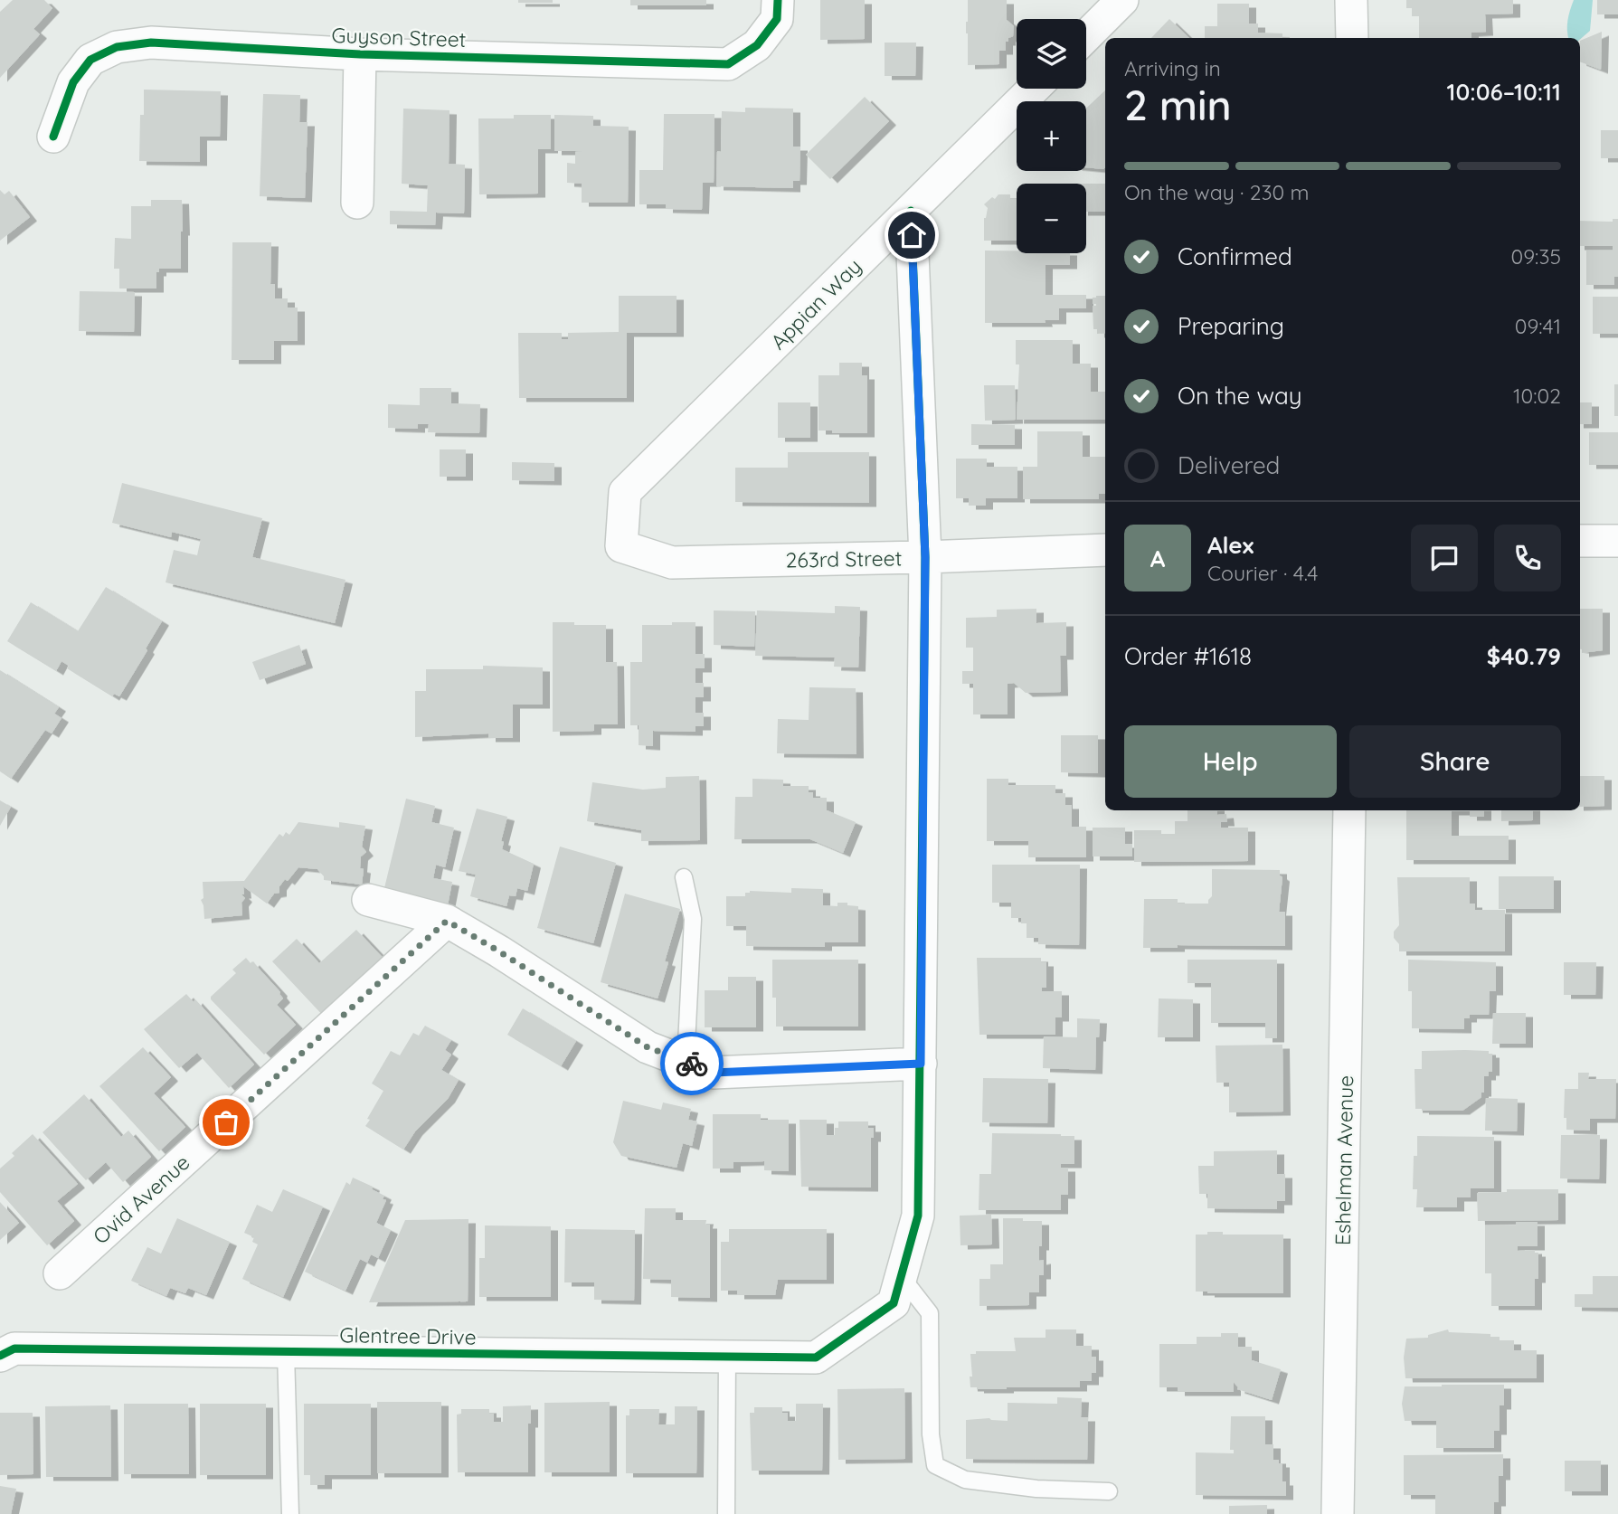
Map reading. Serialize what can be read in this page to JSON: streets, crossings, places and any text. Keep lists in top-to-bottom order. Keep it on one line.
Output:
{"streets":{"street":["Guyson Street","Appian Way","263rd Street","Eshelman Avenue","Ovid Avenue","Glentree Drive"]},"crossings":[["Appian Way","263rd Street"]],"page":{"map_buttons":["+","−"],"heading":["2 min","Arriving in","10:06–10:11"],"panel":["Alex","Courier · 4.4","Order #1618","$40.79"],"bar":"On the way · 230 m","list":[["Confirmed","09:35"],["Preparing","09:41"],["On the way","10:02"],"Delivered"],"round":"A","buttons":["Help","Share"]}}
